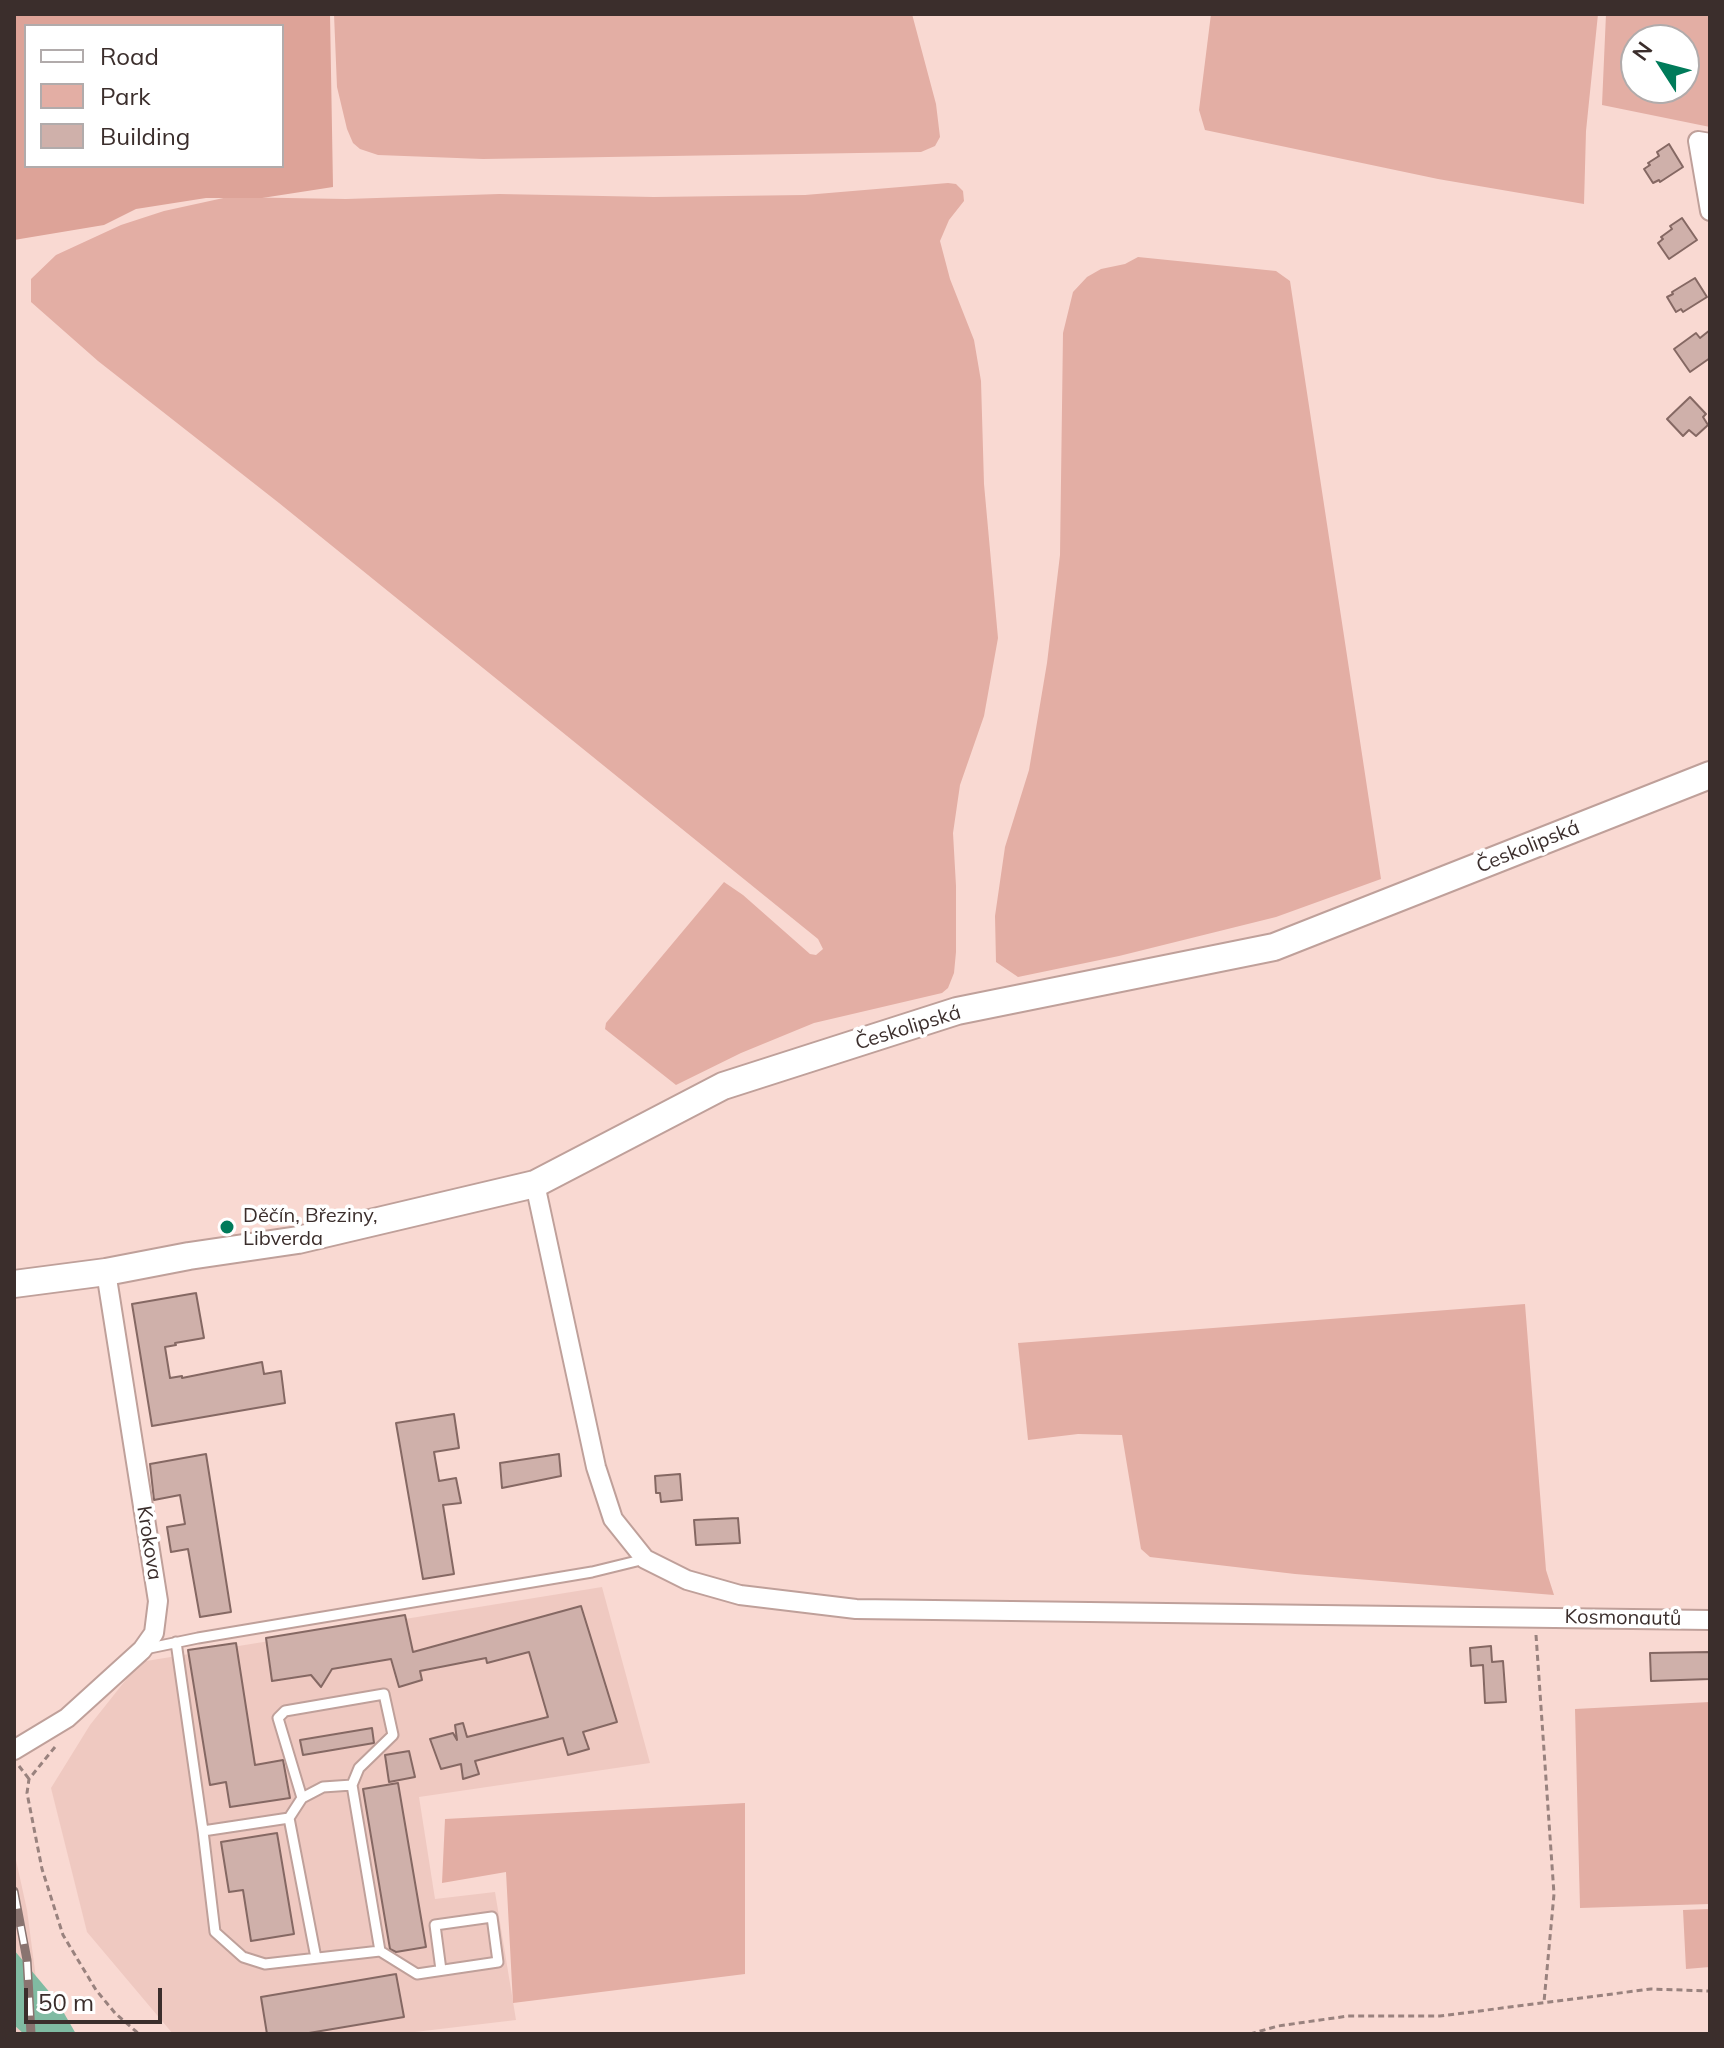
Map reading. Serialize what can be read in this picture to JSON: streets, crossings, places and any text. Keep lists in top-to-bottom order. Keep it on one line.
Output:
{"streets":{"main road":["Českolipská"],"street":["Krokova","Kosmonautů"]},"crossings":[["Českolipská","Krokova"]],"places":["Děčín, Březiny, Libverda"],"legend":["Road","Park","Building"],"scale_bar":"50 m","north":"top left"}
